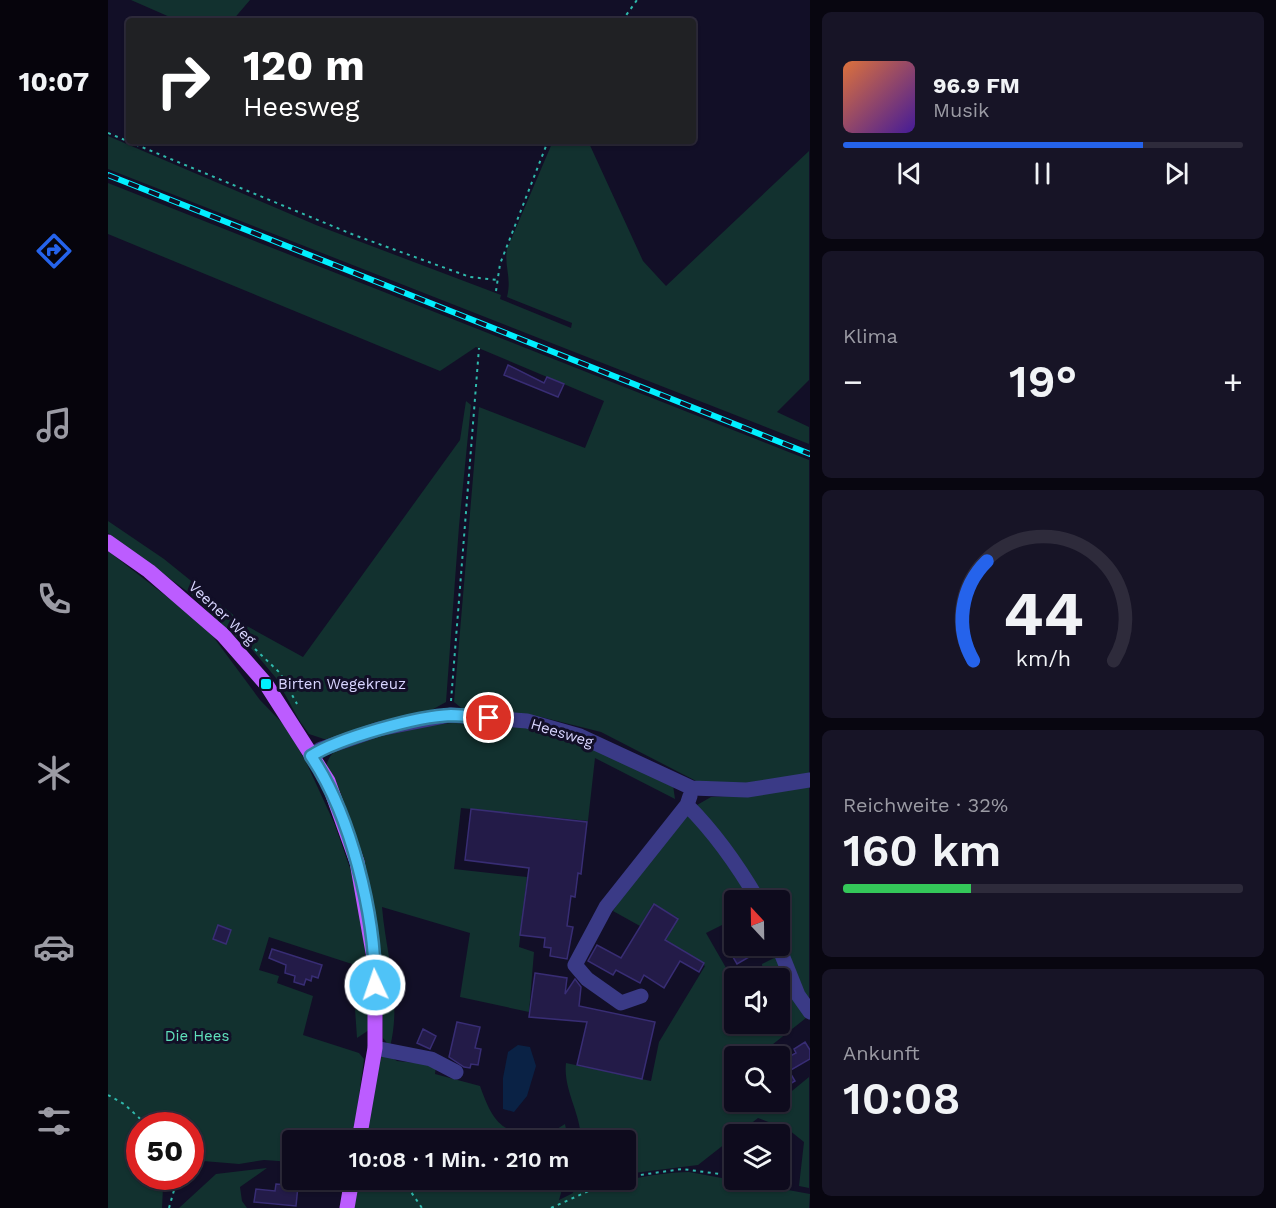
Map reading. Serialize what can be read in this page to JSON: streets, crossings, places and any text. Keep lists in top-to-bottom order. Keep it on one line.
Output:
{"streets":{"main road":["Veener Weg"],"street":["Heesweg"]},"crossings":[["Veener Weg","Heesweg"]],"parks":["Die Hees"],"places":{"transit":["Birten Wegekreuz"]},"north":"top","page":{"tabs":"10:07","turn":["120 m","Heesweg"],"song":["96.9 FM","Musik"],"tile":["Klima",["Reichweite · 32%","160 km"],["Ankunft","10:08"]],"heat":["−","19°","+"],"limit":"50","trip":"10:08 · 1 Min. · 210 m","gauge":["44","km/h"]}}
